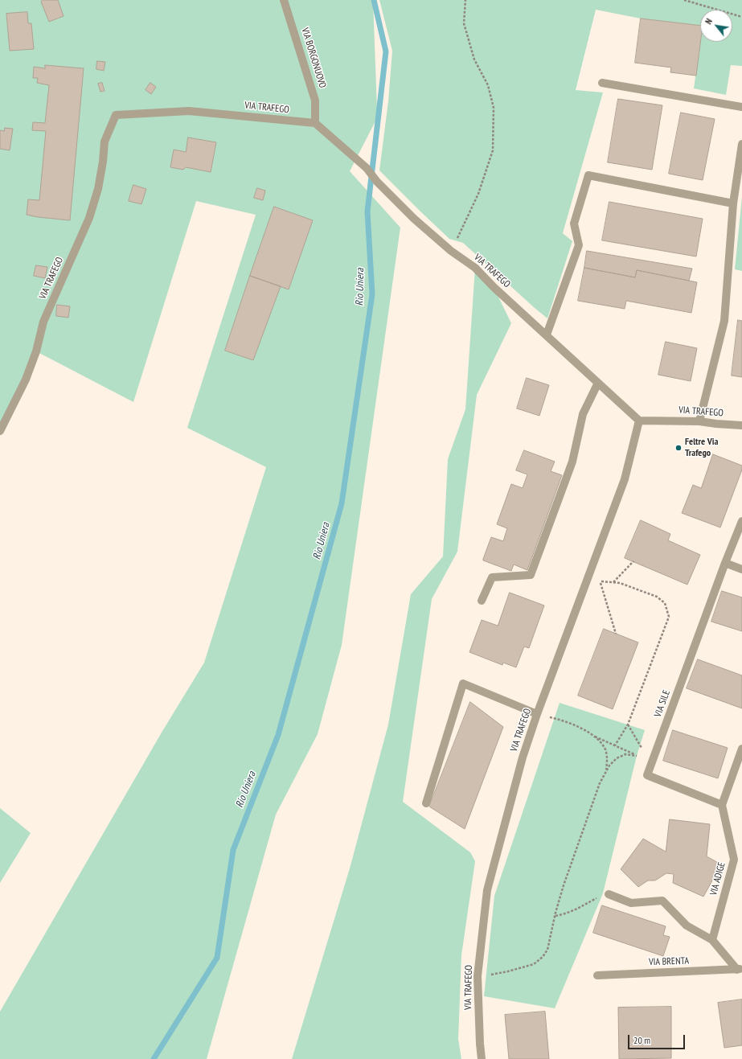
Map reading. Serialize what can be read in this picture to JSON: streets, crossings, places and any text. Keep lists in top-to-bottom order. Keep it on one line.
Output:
{"streets":{"street":["VIA BORGONUOVO","VIA TRAFEGO","VIA SILE","VIA ADIGE","VIA BRENTA"]},"crossings":[["VIA BORGONUOVO","VIA TRAFEGO"],["VIA SILE","VIA ADIGE"]],"water":["Rio Uniera"],"places":["Feltre Via Trafego"],"scale_bar":"20 m","north":"top left"}
